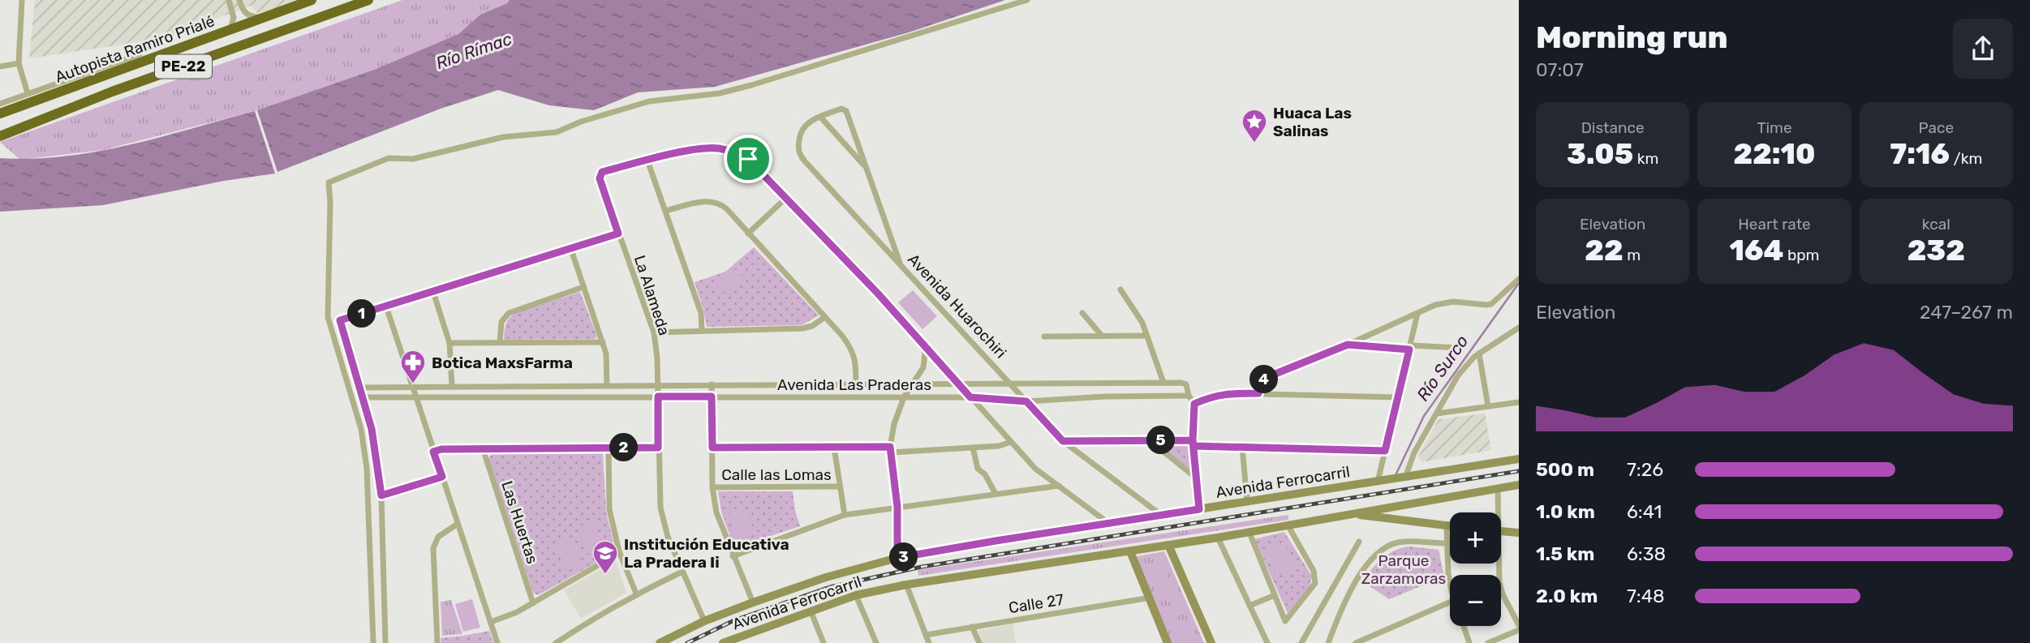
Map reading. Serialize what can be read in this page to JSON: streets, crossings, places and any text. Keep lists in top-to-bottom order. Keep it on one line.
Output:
{"streets":{"highway":["Autopista Ramiro Prialé","PE-22"],"street":["La Alameda","Avenida Huarochiri","Avenida Las Praderas","Calle las Lomas","Avenida Ferrocarril","Las Huertas","Calle 27"]},"crossings":[["La Alameda","Avenida Las Praderas"],["La Alameda","Avenida Ferrocarril"],["Avenida Huarochiri","Avenida Las Praderas"],["Avenida Huarochiri","Avenida Ferrocarril"]],"water":["Río Rímac","Río Surco"],"parks":["Parque Zarzamoras"],"places":{"place":["Huaca Las Salinas"],"pharmacy":["Botica MaxsFarma"],"school or university":["Institución Educativa La Pradera Ii"]},"page":{"heading":["Morning run","07:07"],"stats":[["Distance","3.05 km"],["Time","22:10"],["Pace","7:16 /km"],["Elevation","22 m"],["Heart rate","164 bpm"],["kcal","232"]],"chart":["Elevation","247–267 m"],"pins":["1","4","5","2","3"],"list":[{"name":"500 m","note":"7:26"},{"name":"1.0 km","note":"6:41"},{"name":"1.5 km","note":"6:38"},{"name":"2.0 km","note":"7:48"}],"map_buttons":["+","−"]}}
